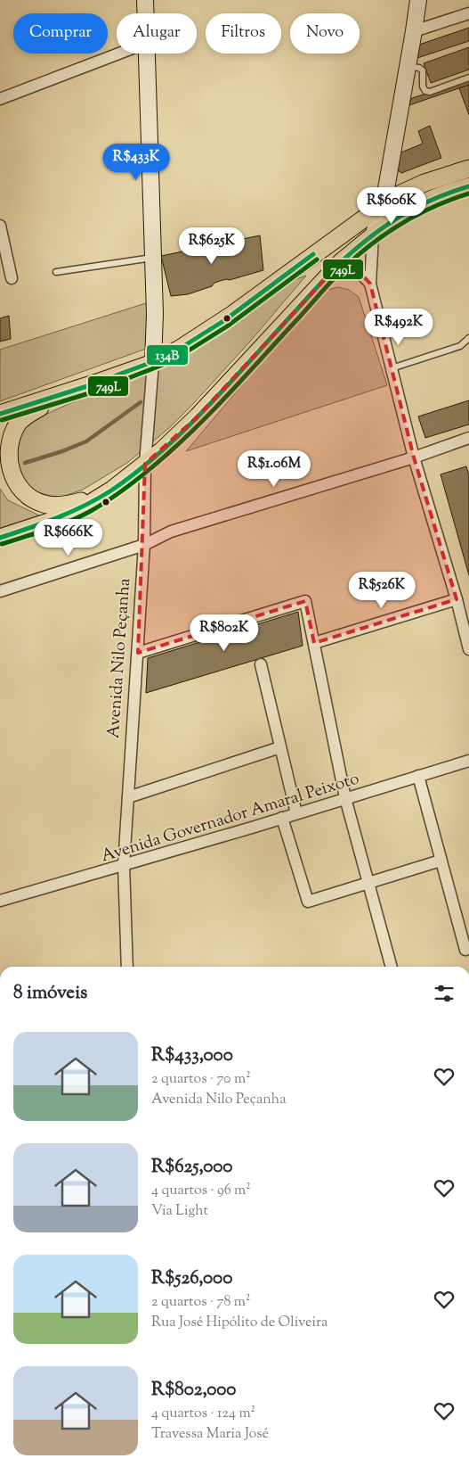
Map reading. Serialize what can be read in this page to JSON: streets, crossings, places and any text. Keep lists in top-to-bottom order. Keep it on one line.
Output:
{"streets":{"street":["Avenida Nilo Peçanha","Avenida Governador Amaral Peixoto"]},"crossings":[["Avenida Nilo Peçanha","Avenida Governador Amaral Peixoto"]],"lines":["transit line 134B","transit line 749L"],"page":{"chip":["Comprar","Alugar","Filtros","Novo"],"price":["R$433K","R$606K","R$625K","R$492K","R$1.06M","R$666K","R$526K","R$802K"],"heading":"8 imóveis","list":[{"name":"R$433,000","note":"2 quartos · 70 m² · Avenida Nilo Peçanha"},{"name":"R$625,000","note":"4 quartos · 96 m² · Via Light"},{"name":"R$526,000","note":"2 quartos · 78 m² · Rua José Hipólito de Oliveira"},{"name":"R$802,000","note":"4 quartos · 124 m² · Travessa Maria José"}]}}
